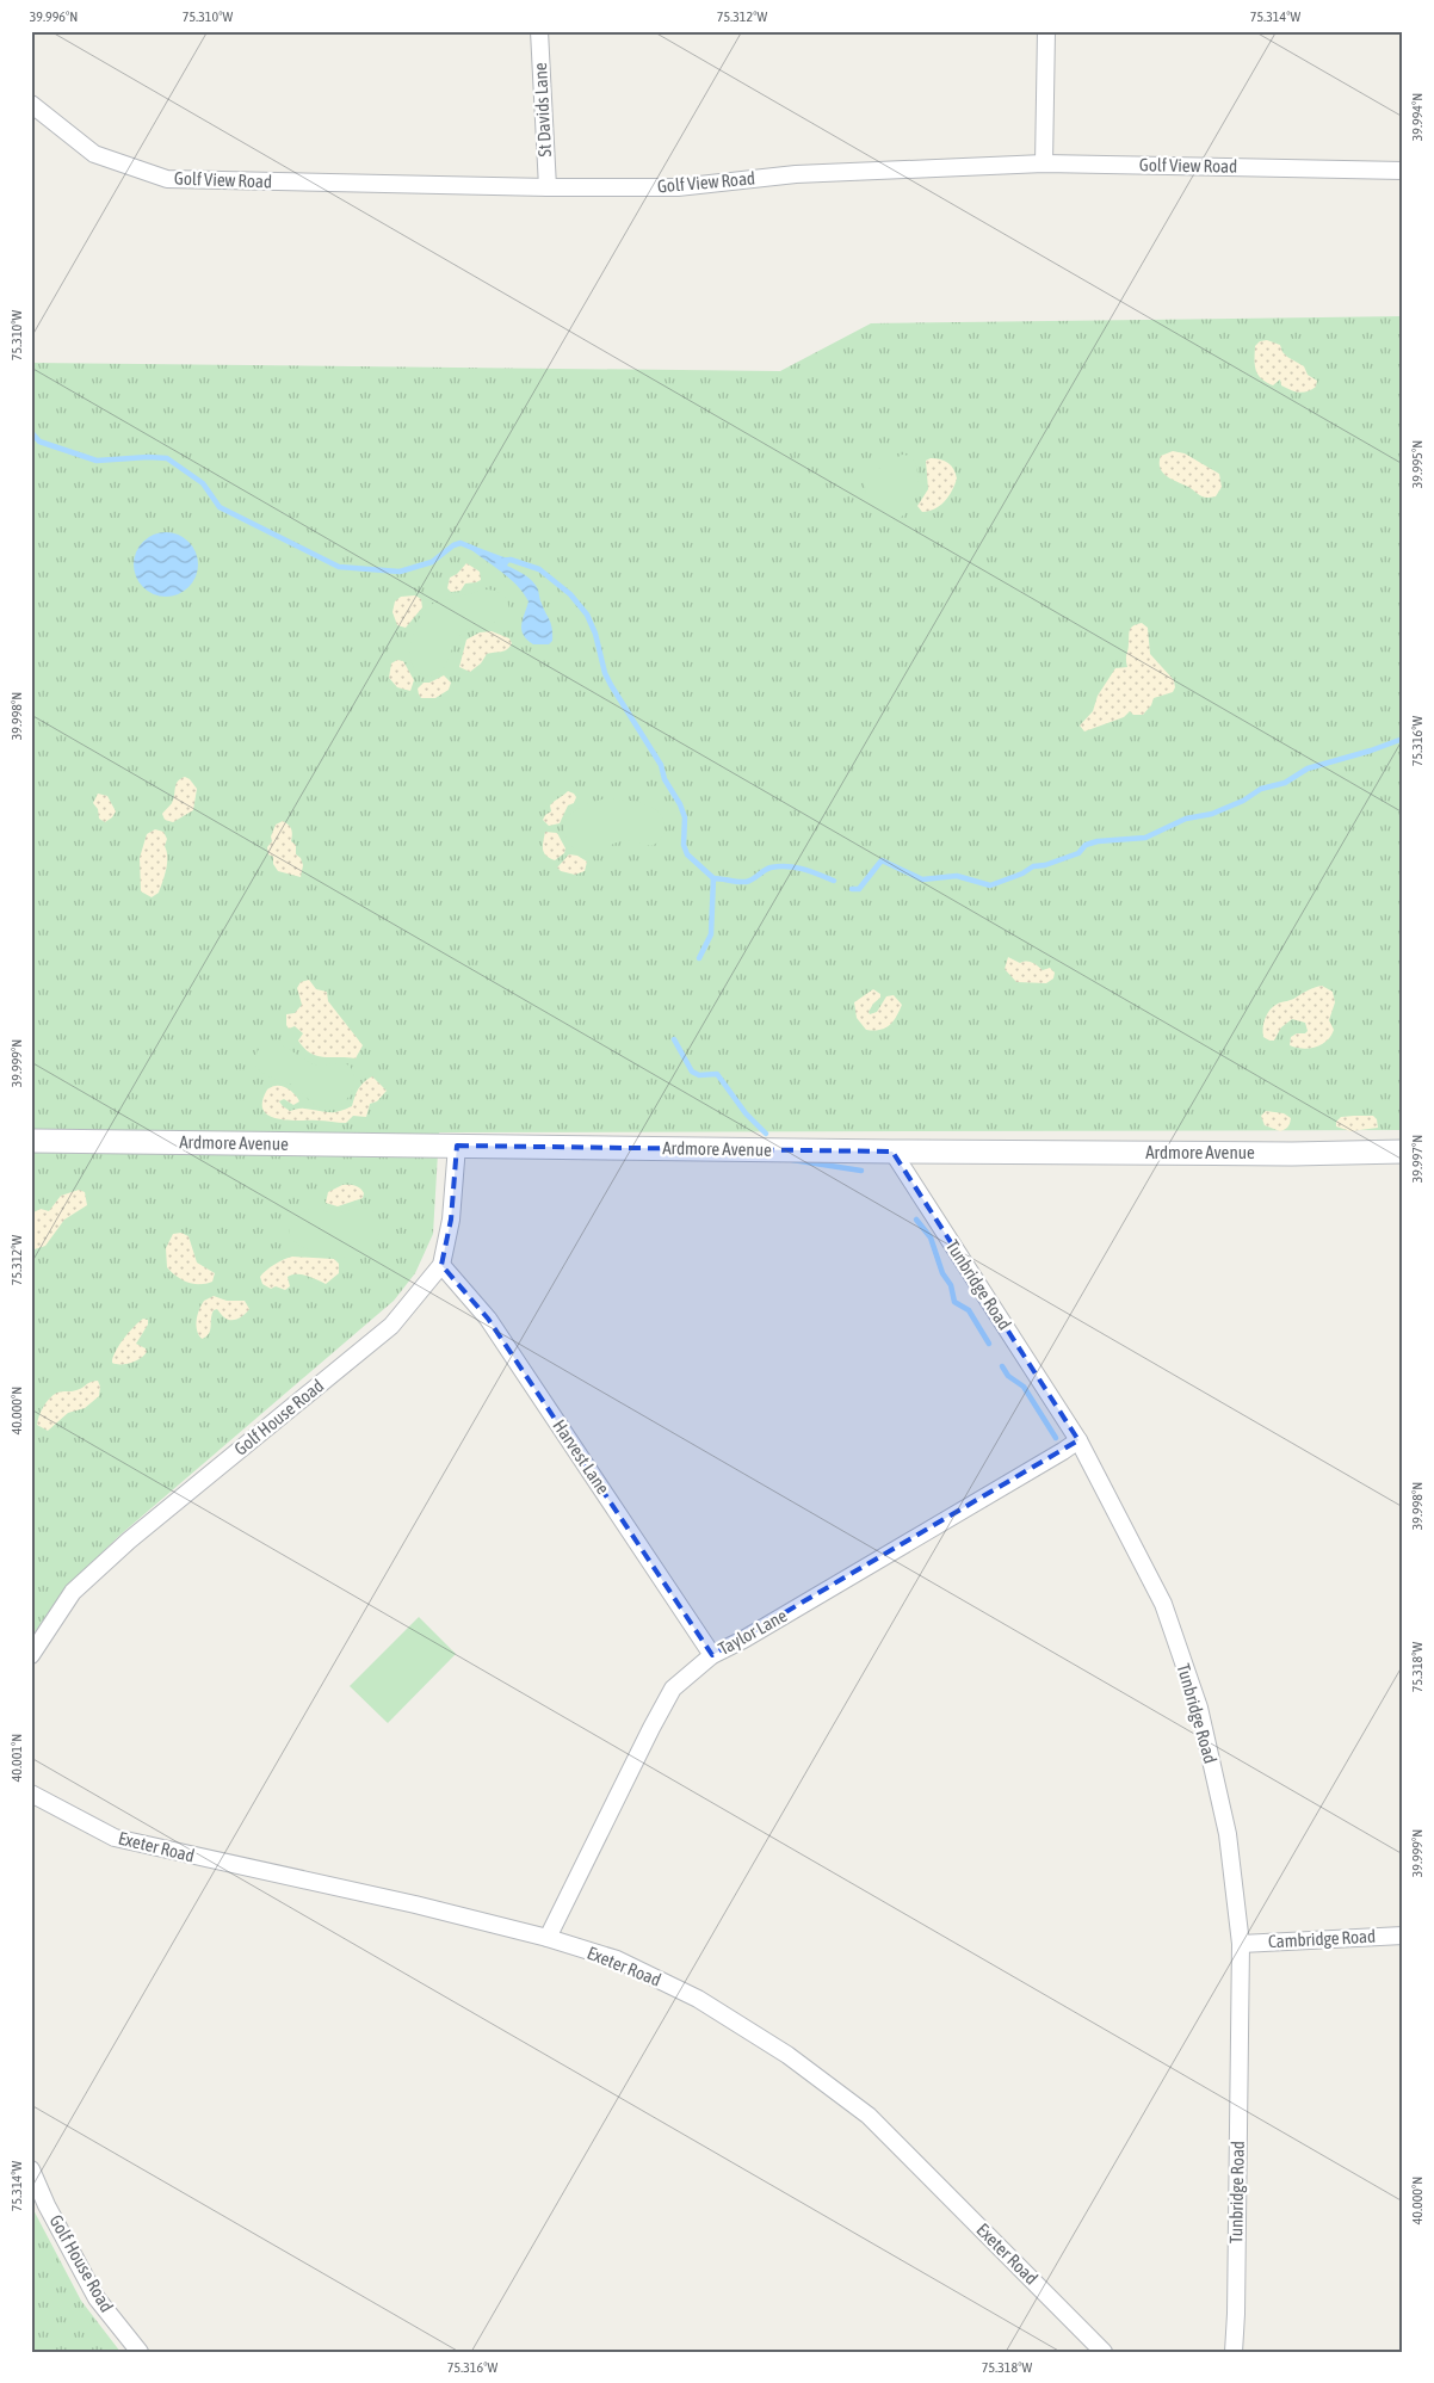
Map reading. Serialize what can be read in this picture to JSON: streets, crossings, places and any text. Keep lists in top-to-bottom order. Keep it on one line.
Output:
{"streets":{"street":["St Davids Lane","Golf View Road","Ardmore Avenue","Tunbridge Road","Golf House Road","Harvest Lane","Taylor Lane","Exeter Road","Cambridge Road"]},"crossings":[["St Davids Lane","Golf View Road"],["Ardmore Avenue","Tunbridge Road"],["Ardmore Avenue","Golf House Road"],["Tunbridge Road","Taylor Lane"],["Tunbridge Road","Cambridge Road"],["Golf House Road","Harvest Lane"],["Harvest Lane","Taylor Lane"],["Taylor Lane","Exeter Road"]],"coordinates":["39.996°N","75.310°W","75.312°W","75.314°W","39.994°N","39.995°N","39.998°N","75.316°W","39.999°N","39.997°N","40.000°N","75.318°W","40.001°N"]}
